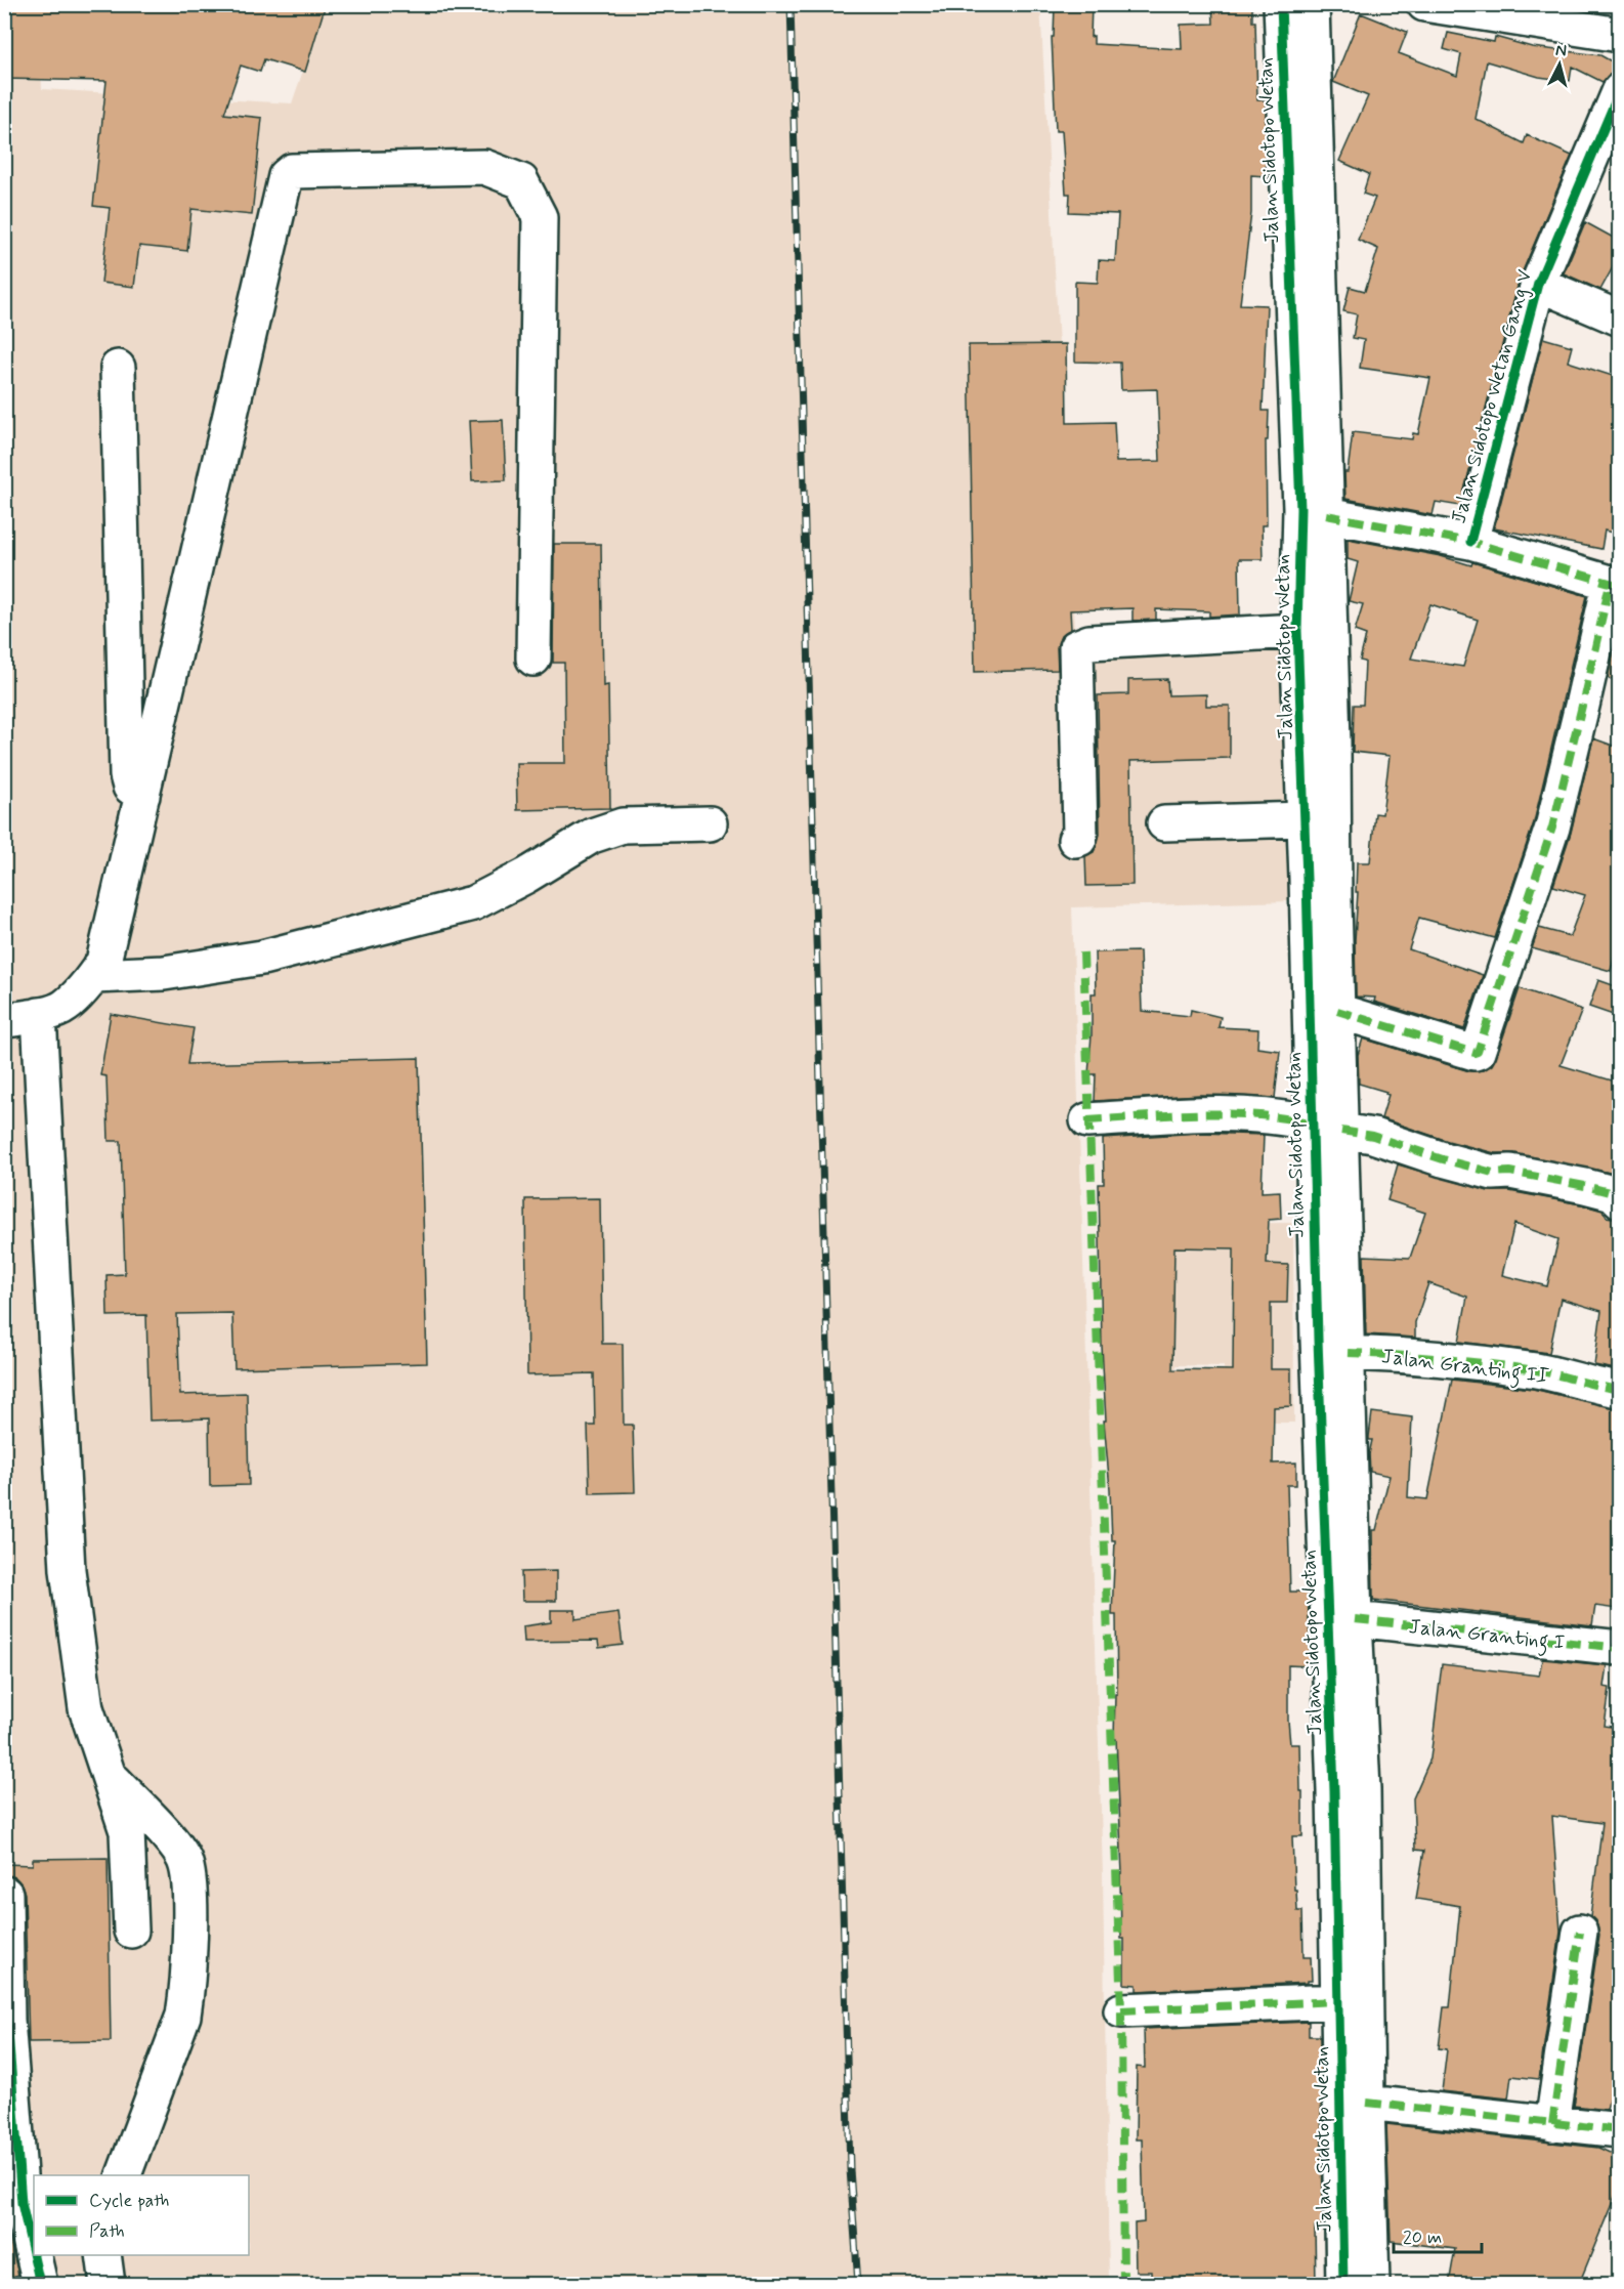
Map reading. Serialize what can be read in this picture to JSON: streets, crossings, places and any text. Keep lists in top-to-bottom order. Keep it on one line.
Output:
{"streets":{"street":["Jalan Sidotopo Wetan","Jalan Sidotopo Wetan Gang V","Jalan Granting II","Jalan Granting I"]},"crossings":[["Jalan Sidotopo Wetan","Jalan Granting II"],["Jalan Sidotopo Wetan","Jalan Granting I"]],"legend":["Cycle path","Path"],"scale_bar":"20 m","north":"top"}
